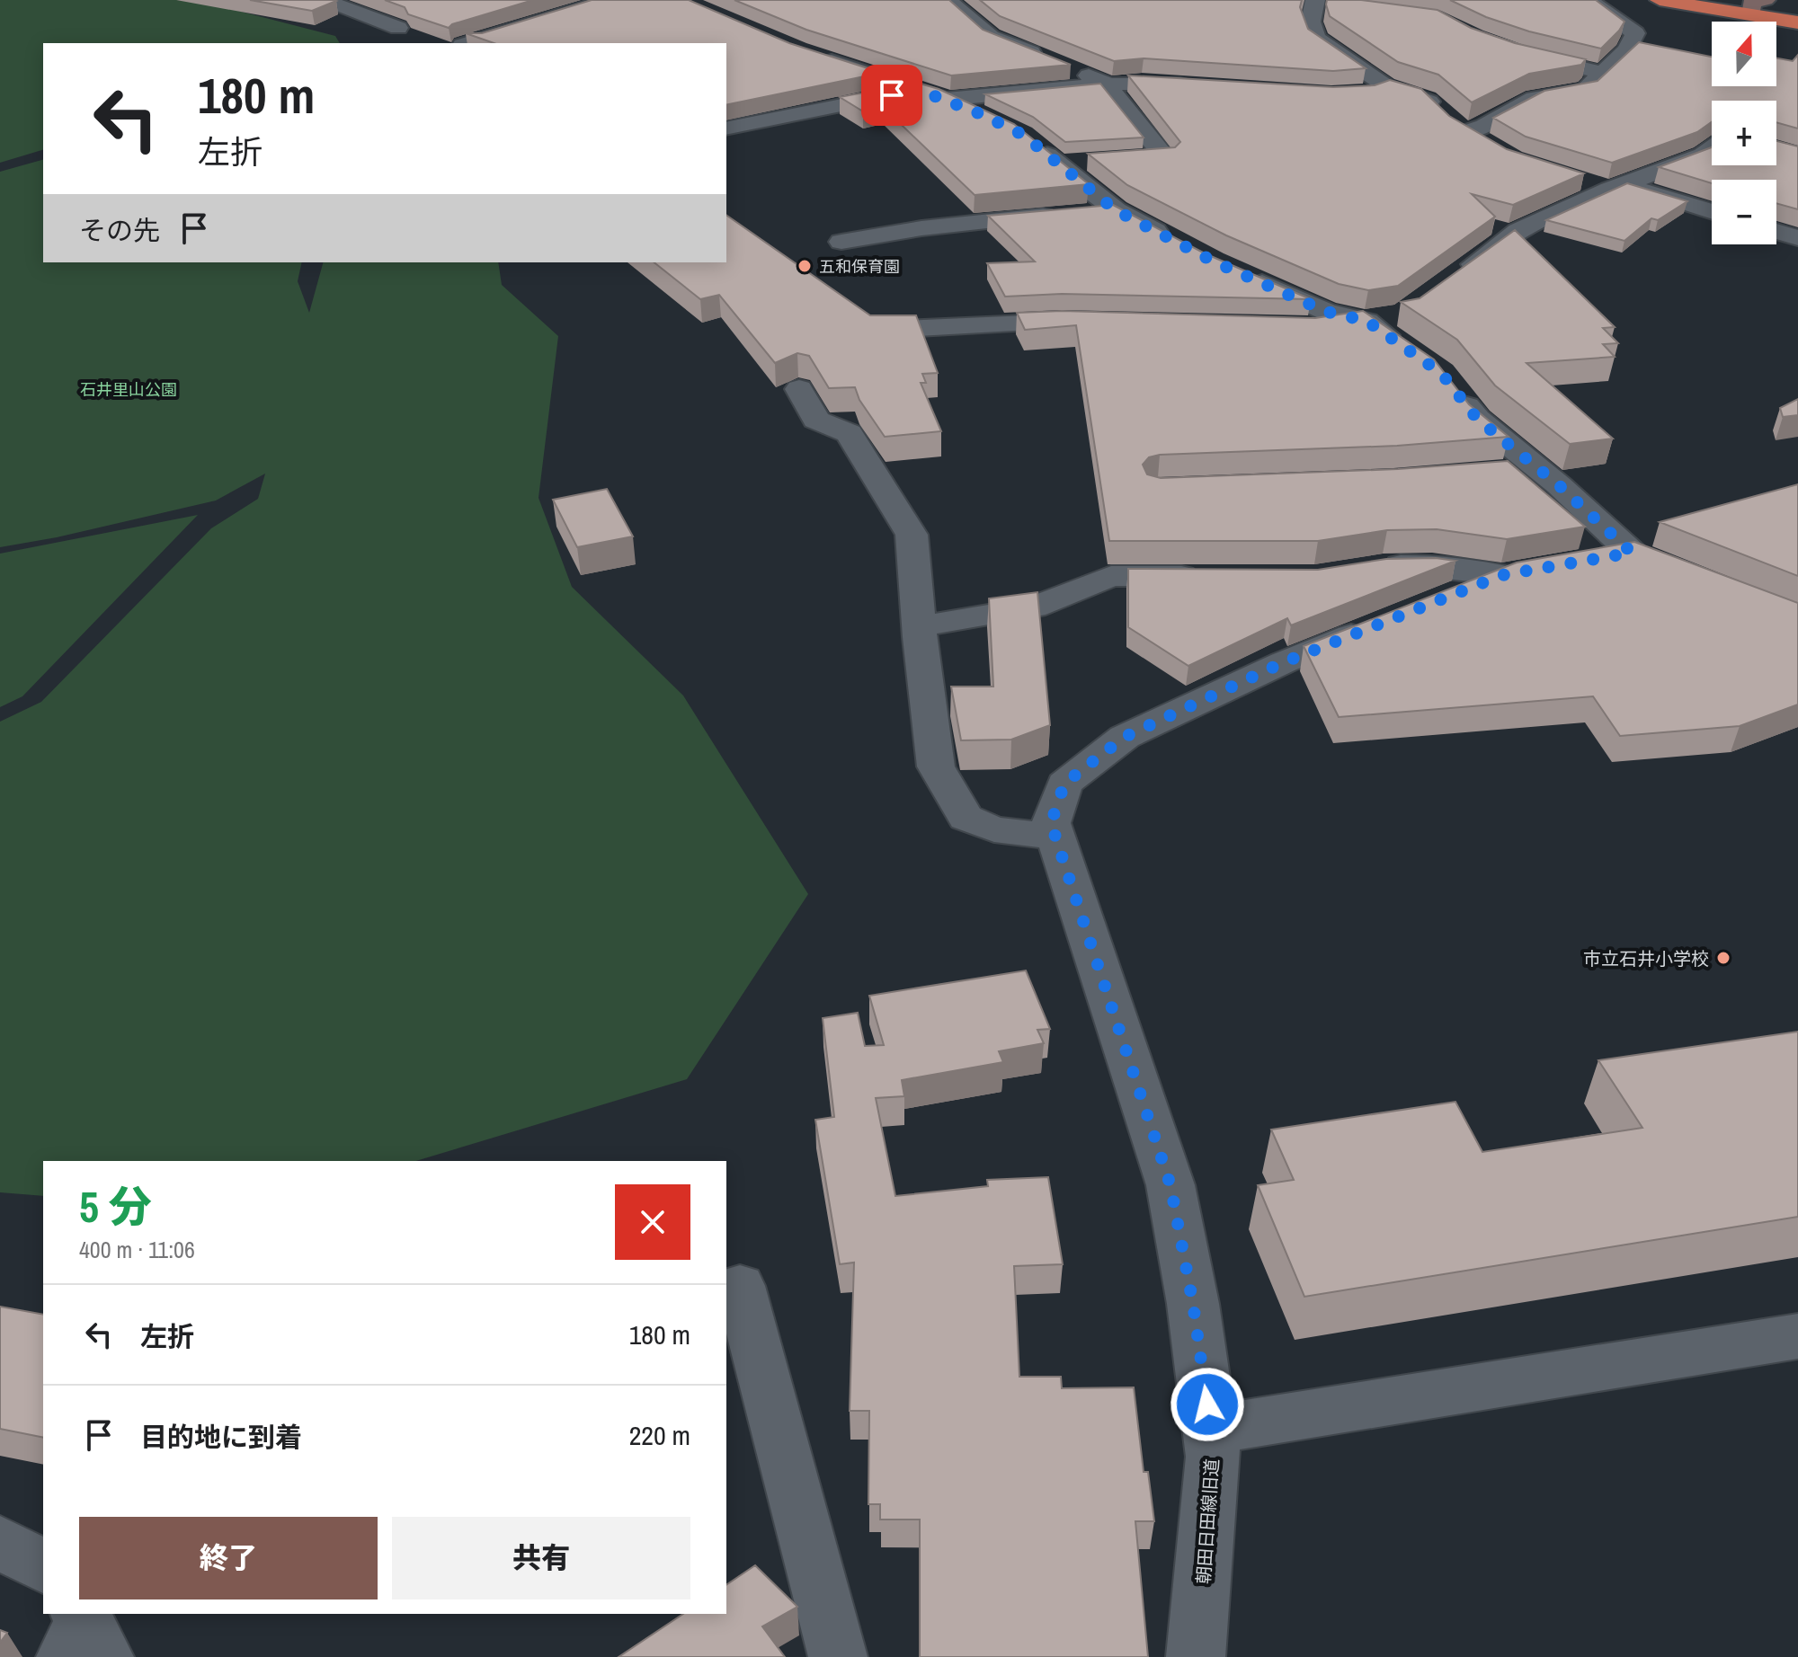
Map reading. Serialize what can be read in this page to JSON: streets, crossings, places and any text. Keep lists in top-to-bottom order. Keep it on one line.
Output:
{"streets":{"street":["朝田日田線旧道"]},"parks":["石井里山公園"],"places":["五和保育園","市立石井小学校"],"north":"top","page":{"map_buttons":["+","−"],"turn":["180 m","左折"],"then":"その先","heading":["5 分","400 m · 11:06"],"list":[{"name":"左折","value":"180 m"},{"name":"目的地に到着","value":"220 m"}],"buttons":["終了","共有"]}}
